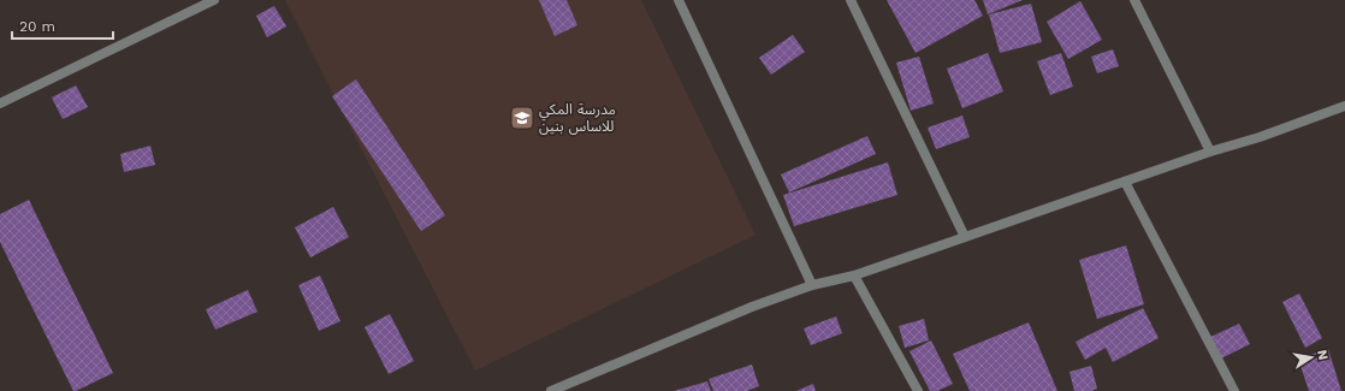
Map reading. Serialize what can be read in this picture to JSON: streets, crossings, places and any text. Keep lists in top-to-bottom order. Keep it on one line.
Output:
{"places":{"school or university":["مدرسة المكي للاساس بنين"]},"scale_bar":"20 m","north":"right"}
